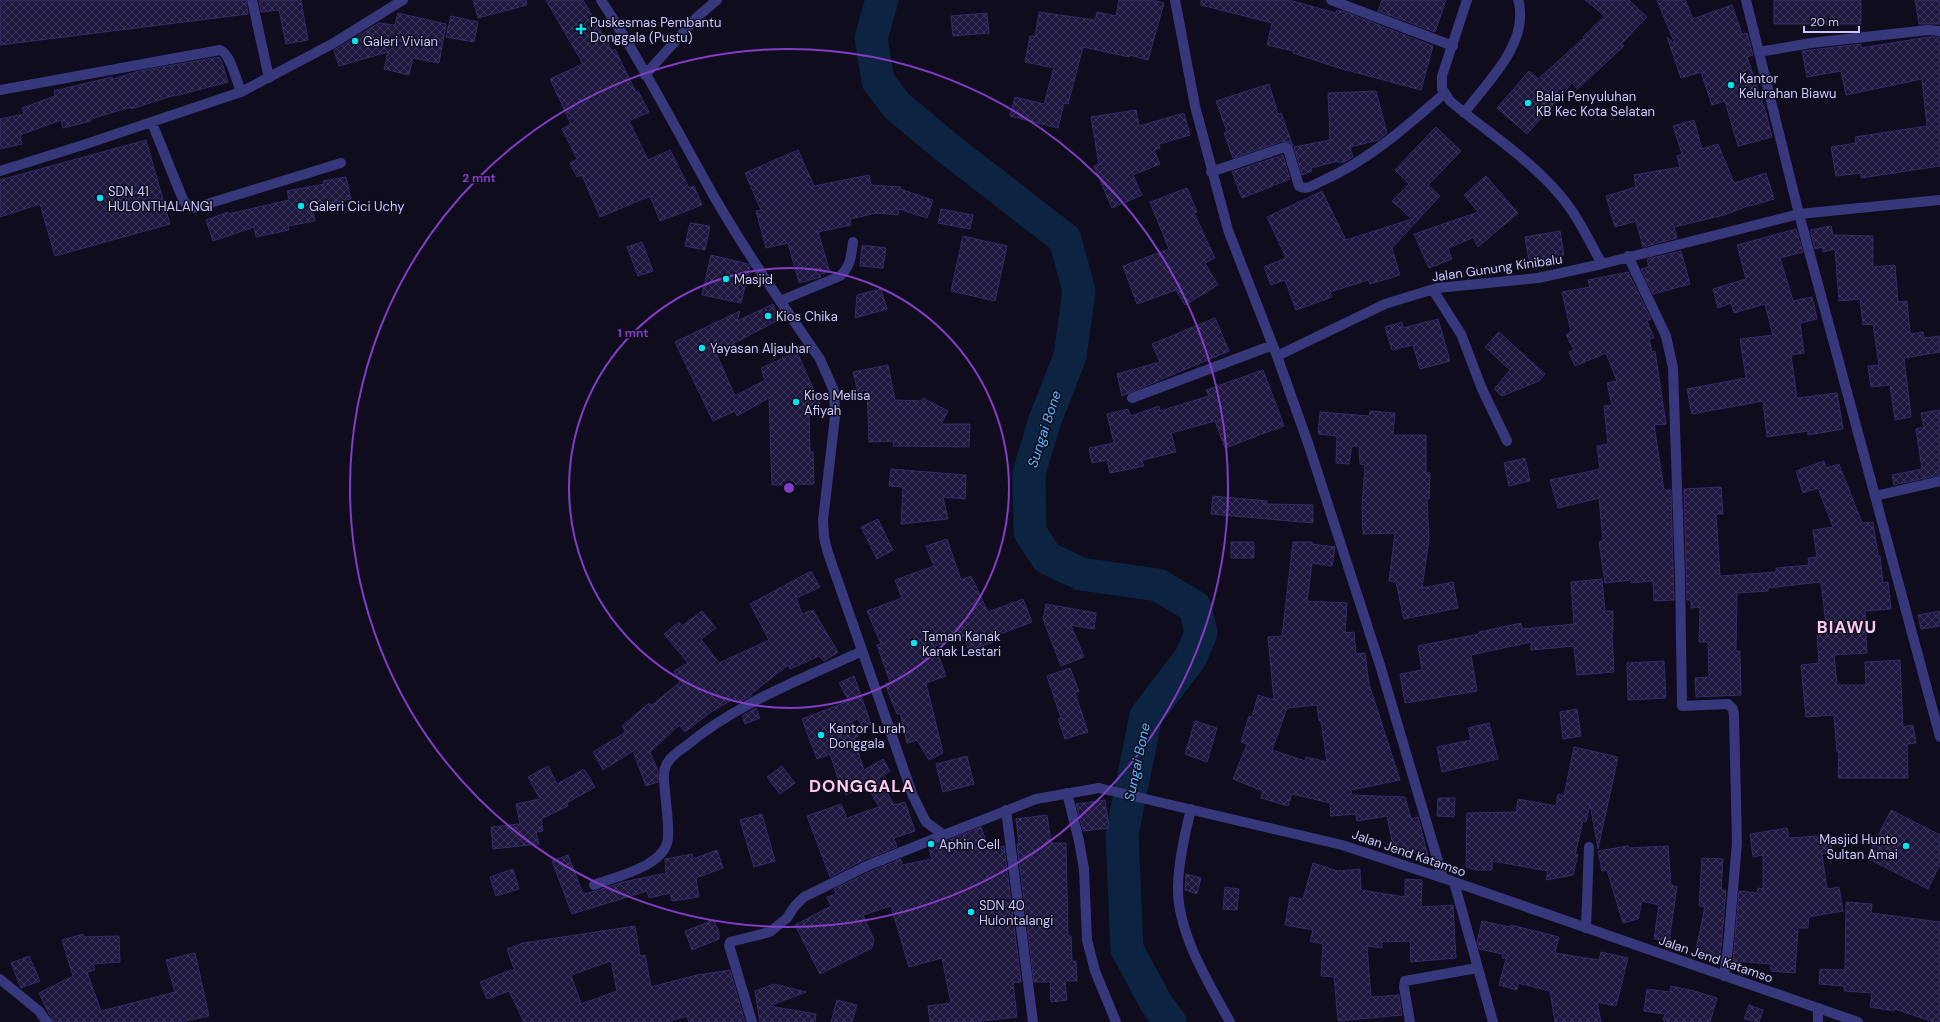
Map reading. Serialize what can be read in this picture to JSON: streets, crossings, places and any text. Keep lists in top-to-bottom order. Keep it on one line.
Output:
{"streets":{"street":["Jalan Gunung Kinibalu","Jalan Jend Katamso"]},"districts":["BIAWU","DONGGALA"],"water":["Sungai Bone"],"places":{"health":["Puskesmas Pembantu Donggala (Pustu)"],"other":["Galeri Vivian","Kantor Kelurahan Biawu","Balai Penyuluhan KB Kec Kota Selatan","SDN 41 HULONTHALANGI","Galeri Cici Uchy","Masjid","Kios Chika","Yayasan Aljauhar","Kios Melisa Afiyah","Taman Kanak Kanak Lestari","Kantor Lurah Donggala","Aphin Cell","Masjid Hunto Sultan Amai","SDN 40 Hulontalangi"]},"scale_bar":"20 m","rings":["2 mnt","1 mnt"]}
